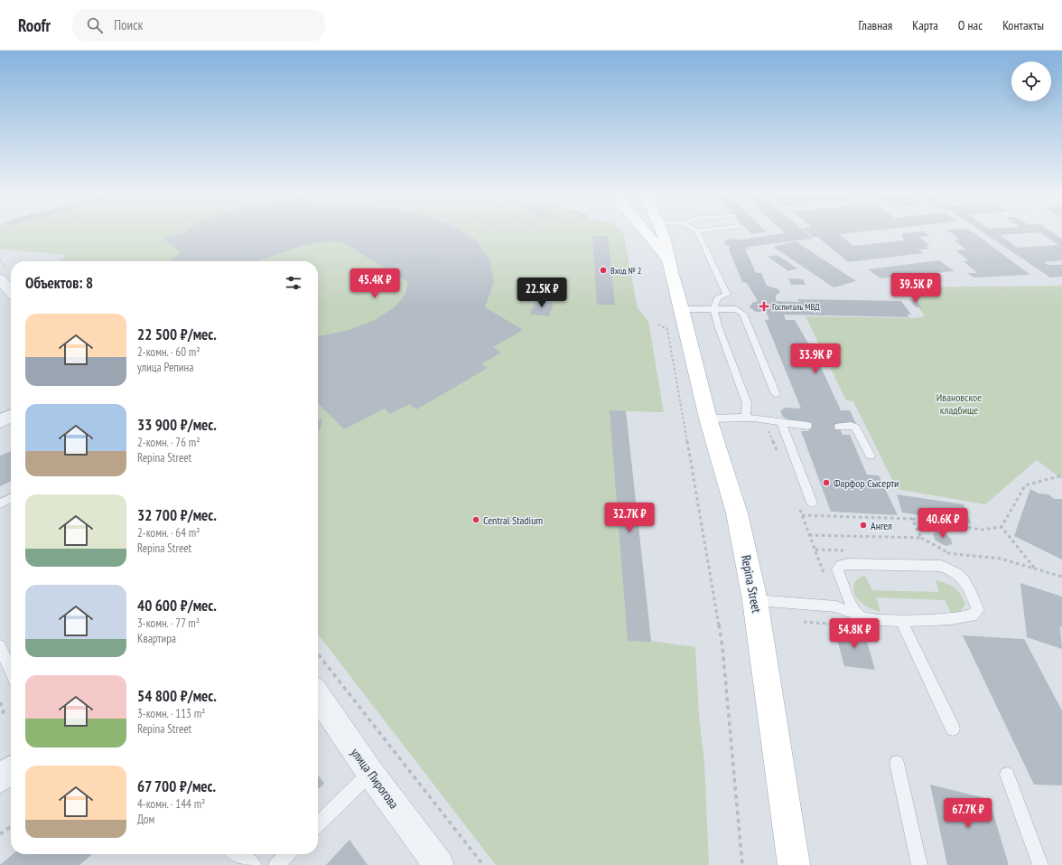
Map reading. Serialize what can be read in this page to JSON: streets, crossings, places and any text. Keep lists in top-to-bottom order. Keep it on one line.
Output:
{"streets":{"main road":["Repina Street"],"street":["улица Пирогова"]},"parks":["Ивановское кладбище"],"places":{"other":["Вход № 2","Фарфор Сысерти","Central Stadium","Ангел"],"health":["Госпиталь МВД"]},"page":{"header":"Roofr","search":"Поиск","nav":["Главная","Карта","О нас","Контакты"],"heading":"Объектов: 8","price":["45.4K ₽","39.5K ₽","22.5K ₽","33.9K ₽","32.7K ₽","40.6K ₽","54.8K ₽","67.7K ₽"],"list":[{"name":"22 500 ₽/мес.","note":"2-комн. · 60 m² · улица Репина"},{"name":"33 900 ₽/мес.","note":"2-комн. · 76 m² · Repina Street"},{"name":"32 700 ₽/мес.","note":"2-комн. · 64 m² · Repina Street"},{"name":"40 600 ₽/мес.","note":"3-комн. · 77 m² · Квартира"},{"name":"54 800 ₽/мес.","note":"3-комн. · 113 m² · Repina Street"},{"name":"67 700 ₽/мес.","note":"4-комн. · 144 m² · Дом"}]}}
